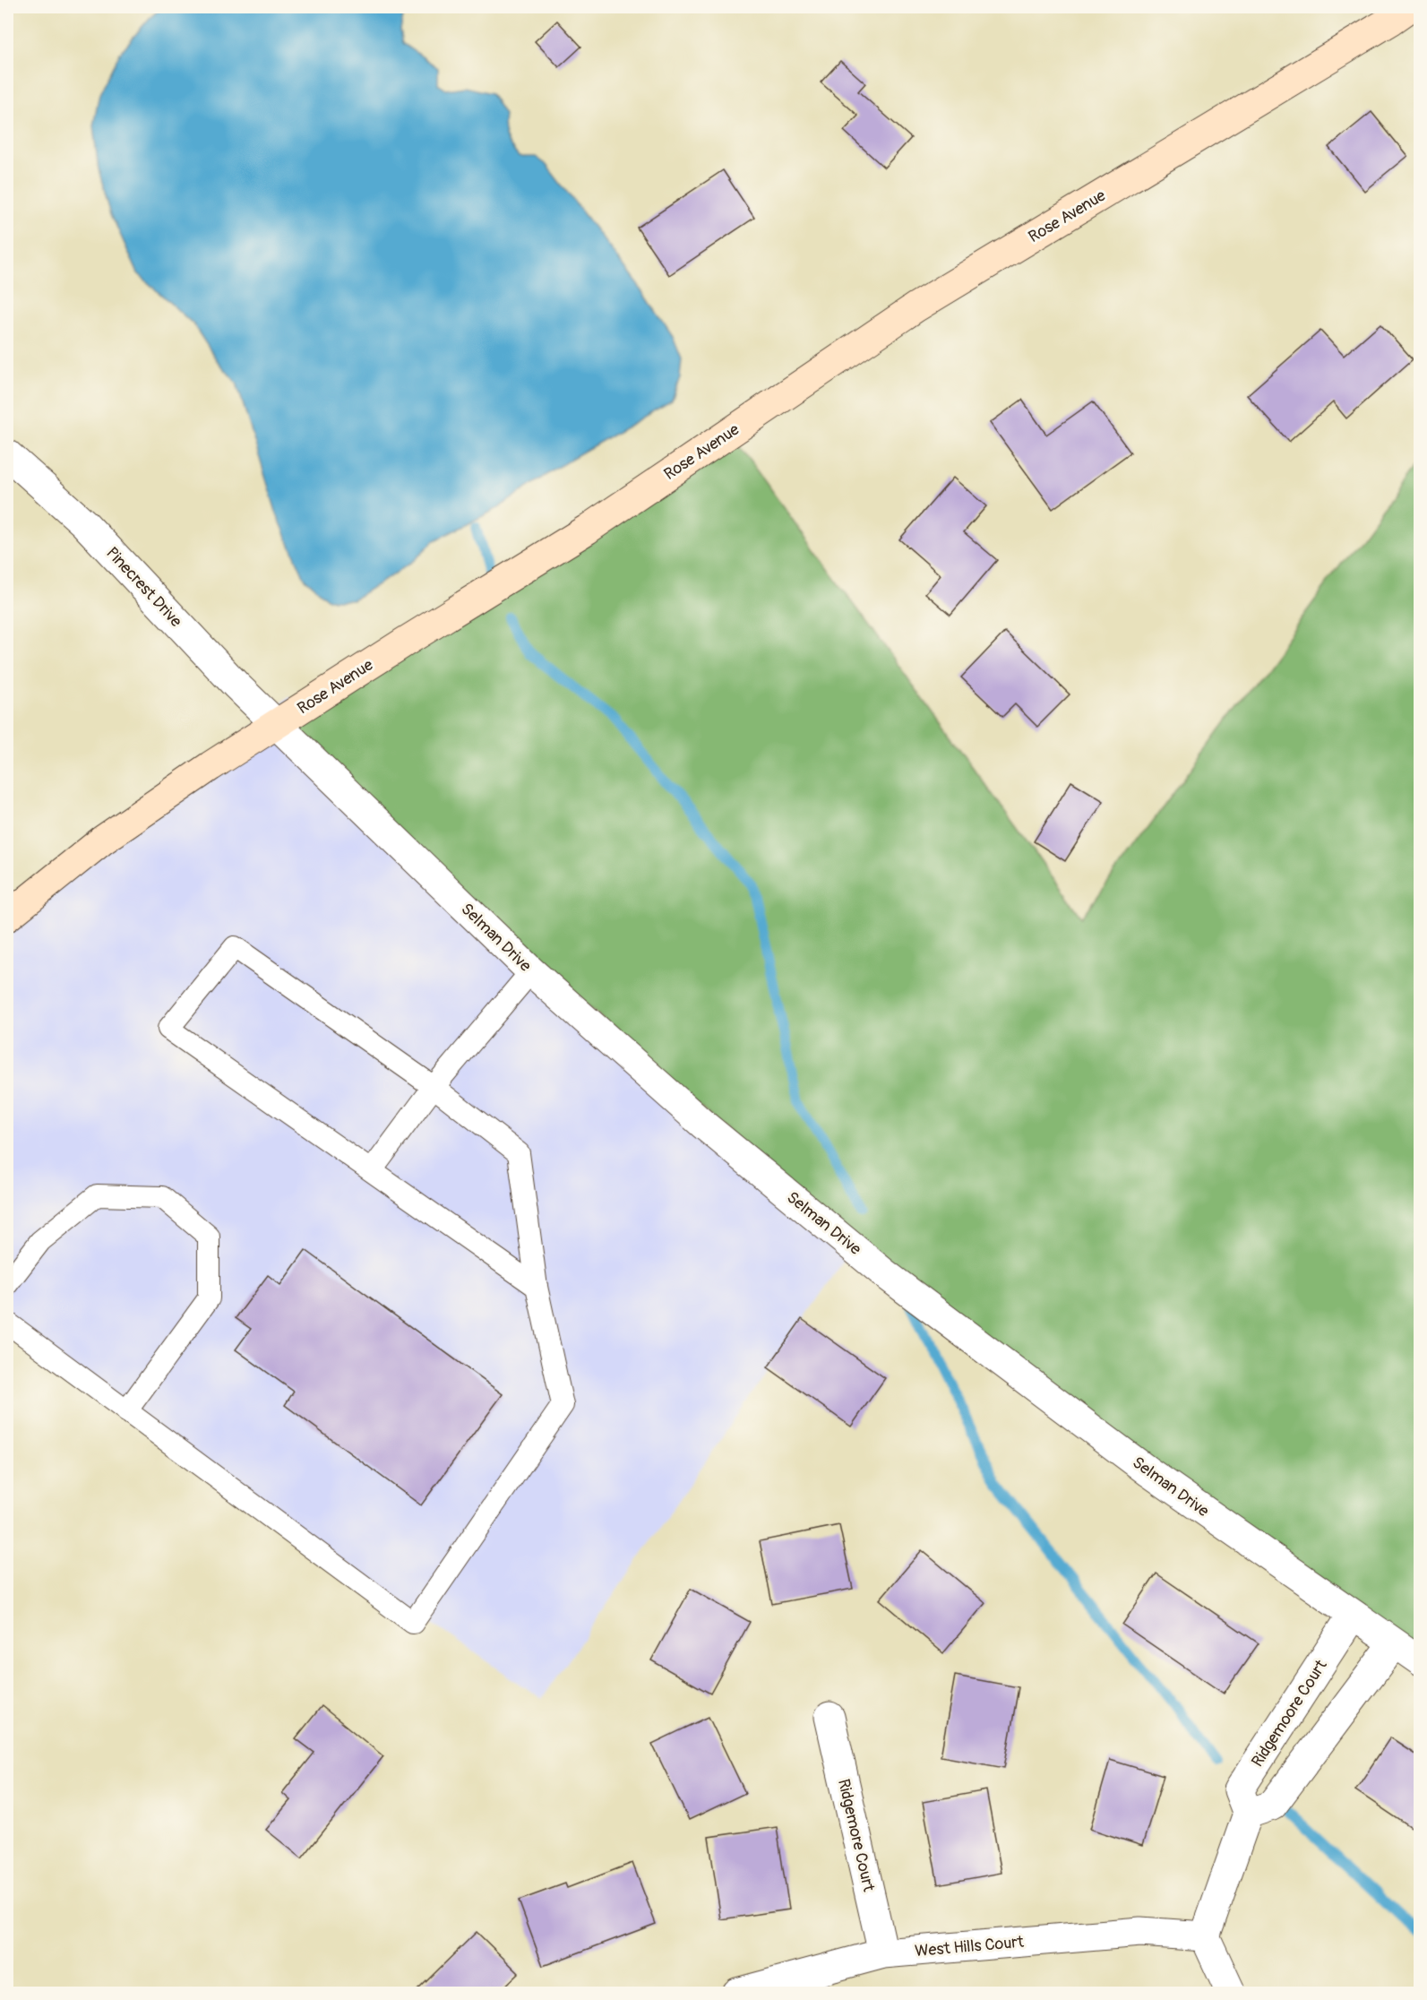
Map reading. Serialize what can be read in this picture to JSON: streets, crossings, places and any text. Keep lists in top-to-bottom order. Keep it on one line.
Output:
{"streets":{"street":["Rose Avenue","Pinecrest Drive","Selman Drive","Ridgemoore Court","Ridgemore Court","West Hills Court"]},"crossings":[["Rose Avenue","Pinecrest Drive"],["Rose Avenue","Selman Drive"],["Pinecrest Drive","Selman Drive"],["Selman Drive","Ridgemoore Court"],["Ridgemore Court","West Hills Court"]]}
